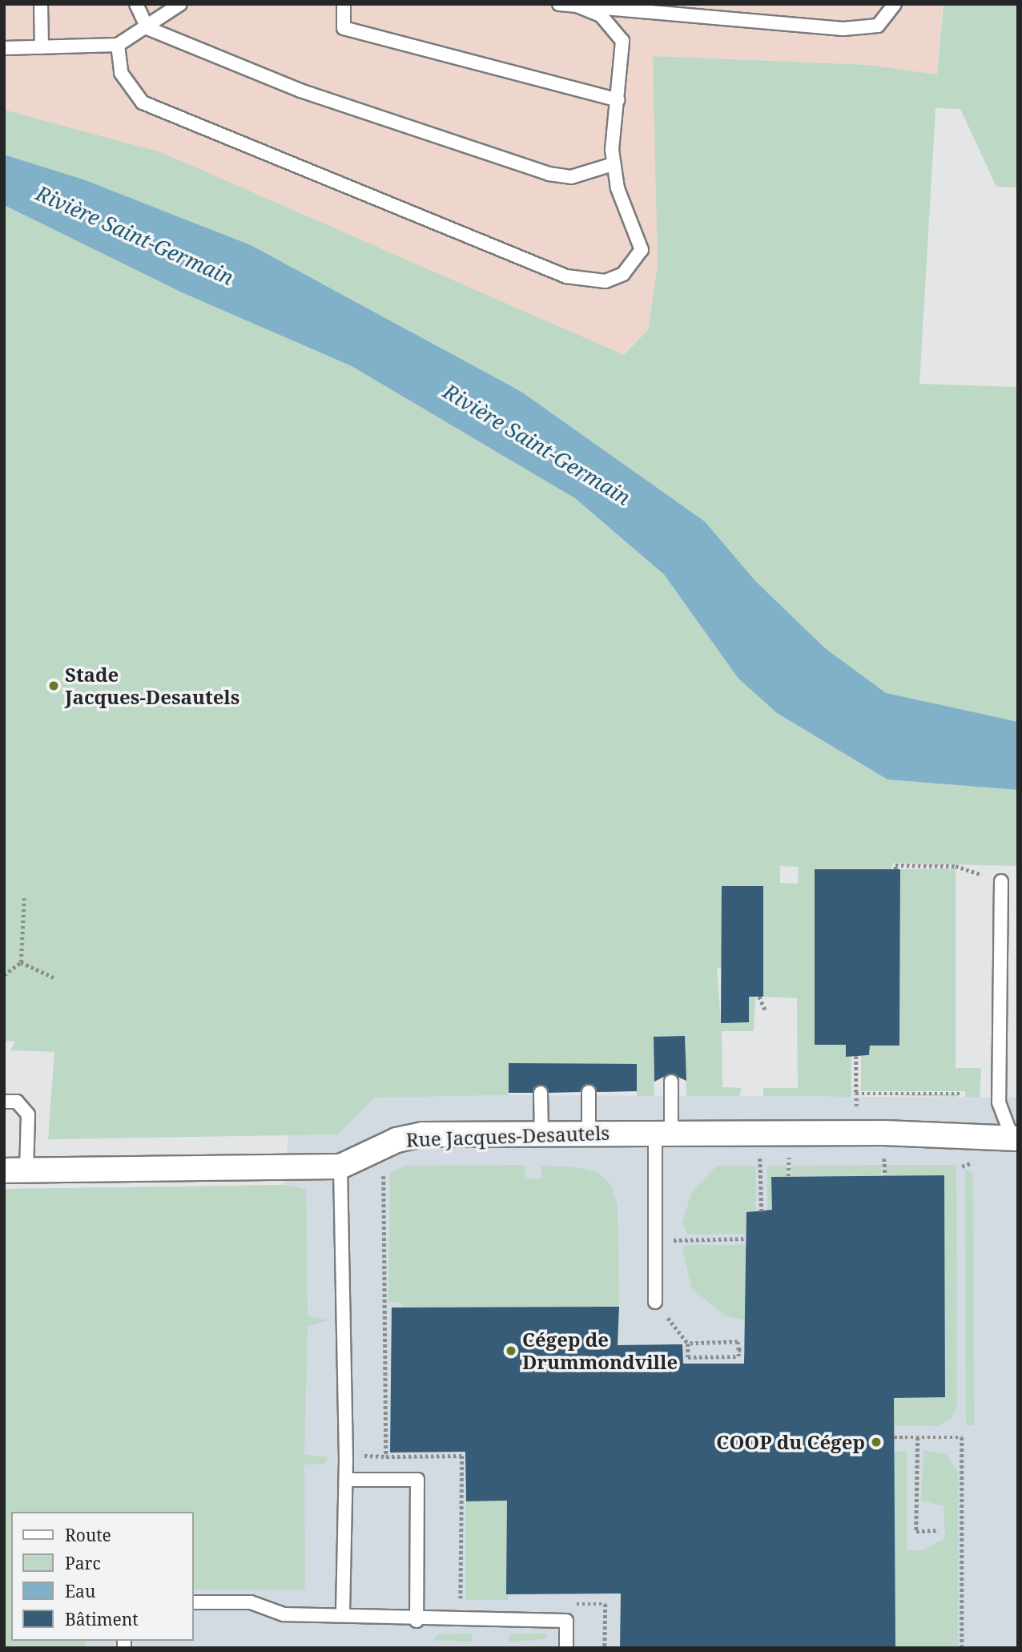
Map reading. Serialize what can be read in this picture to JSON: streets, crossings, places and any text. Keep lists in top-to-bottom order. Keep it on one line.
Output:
{"streets":{"street":["Rue Jacques-Desautels"]},"water":["Rivière Saint-Germain"],"places":["Stade Jacques-Desautels","Cégep de Drummondville","COOP du Cégep"],"legend":["Route","Parc","Eau","Bâtiment"]}
